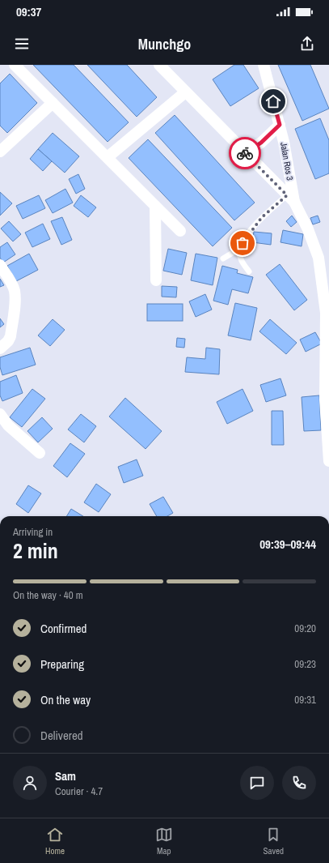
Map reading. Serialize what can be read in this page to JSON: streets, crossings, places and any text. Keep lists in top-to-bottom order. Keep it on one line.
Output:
{"streets":{"street":["Jalan Ros 3"]},"page":{"status":"09:37","header":"Munchgo","heading":["2 min","Arriving in","09:39–09:44"],"panel":["Sam","Courier · 4.7"],"bar":"On the way · 40 m","list":[["Confirmed","09:20"],["Preparing","09:23"],["On the way","09:31"],"Delivered"],"tabs":["Home","Map","Saved"]}}
